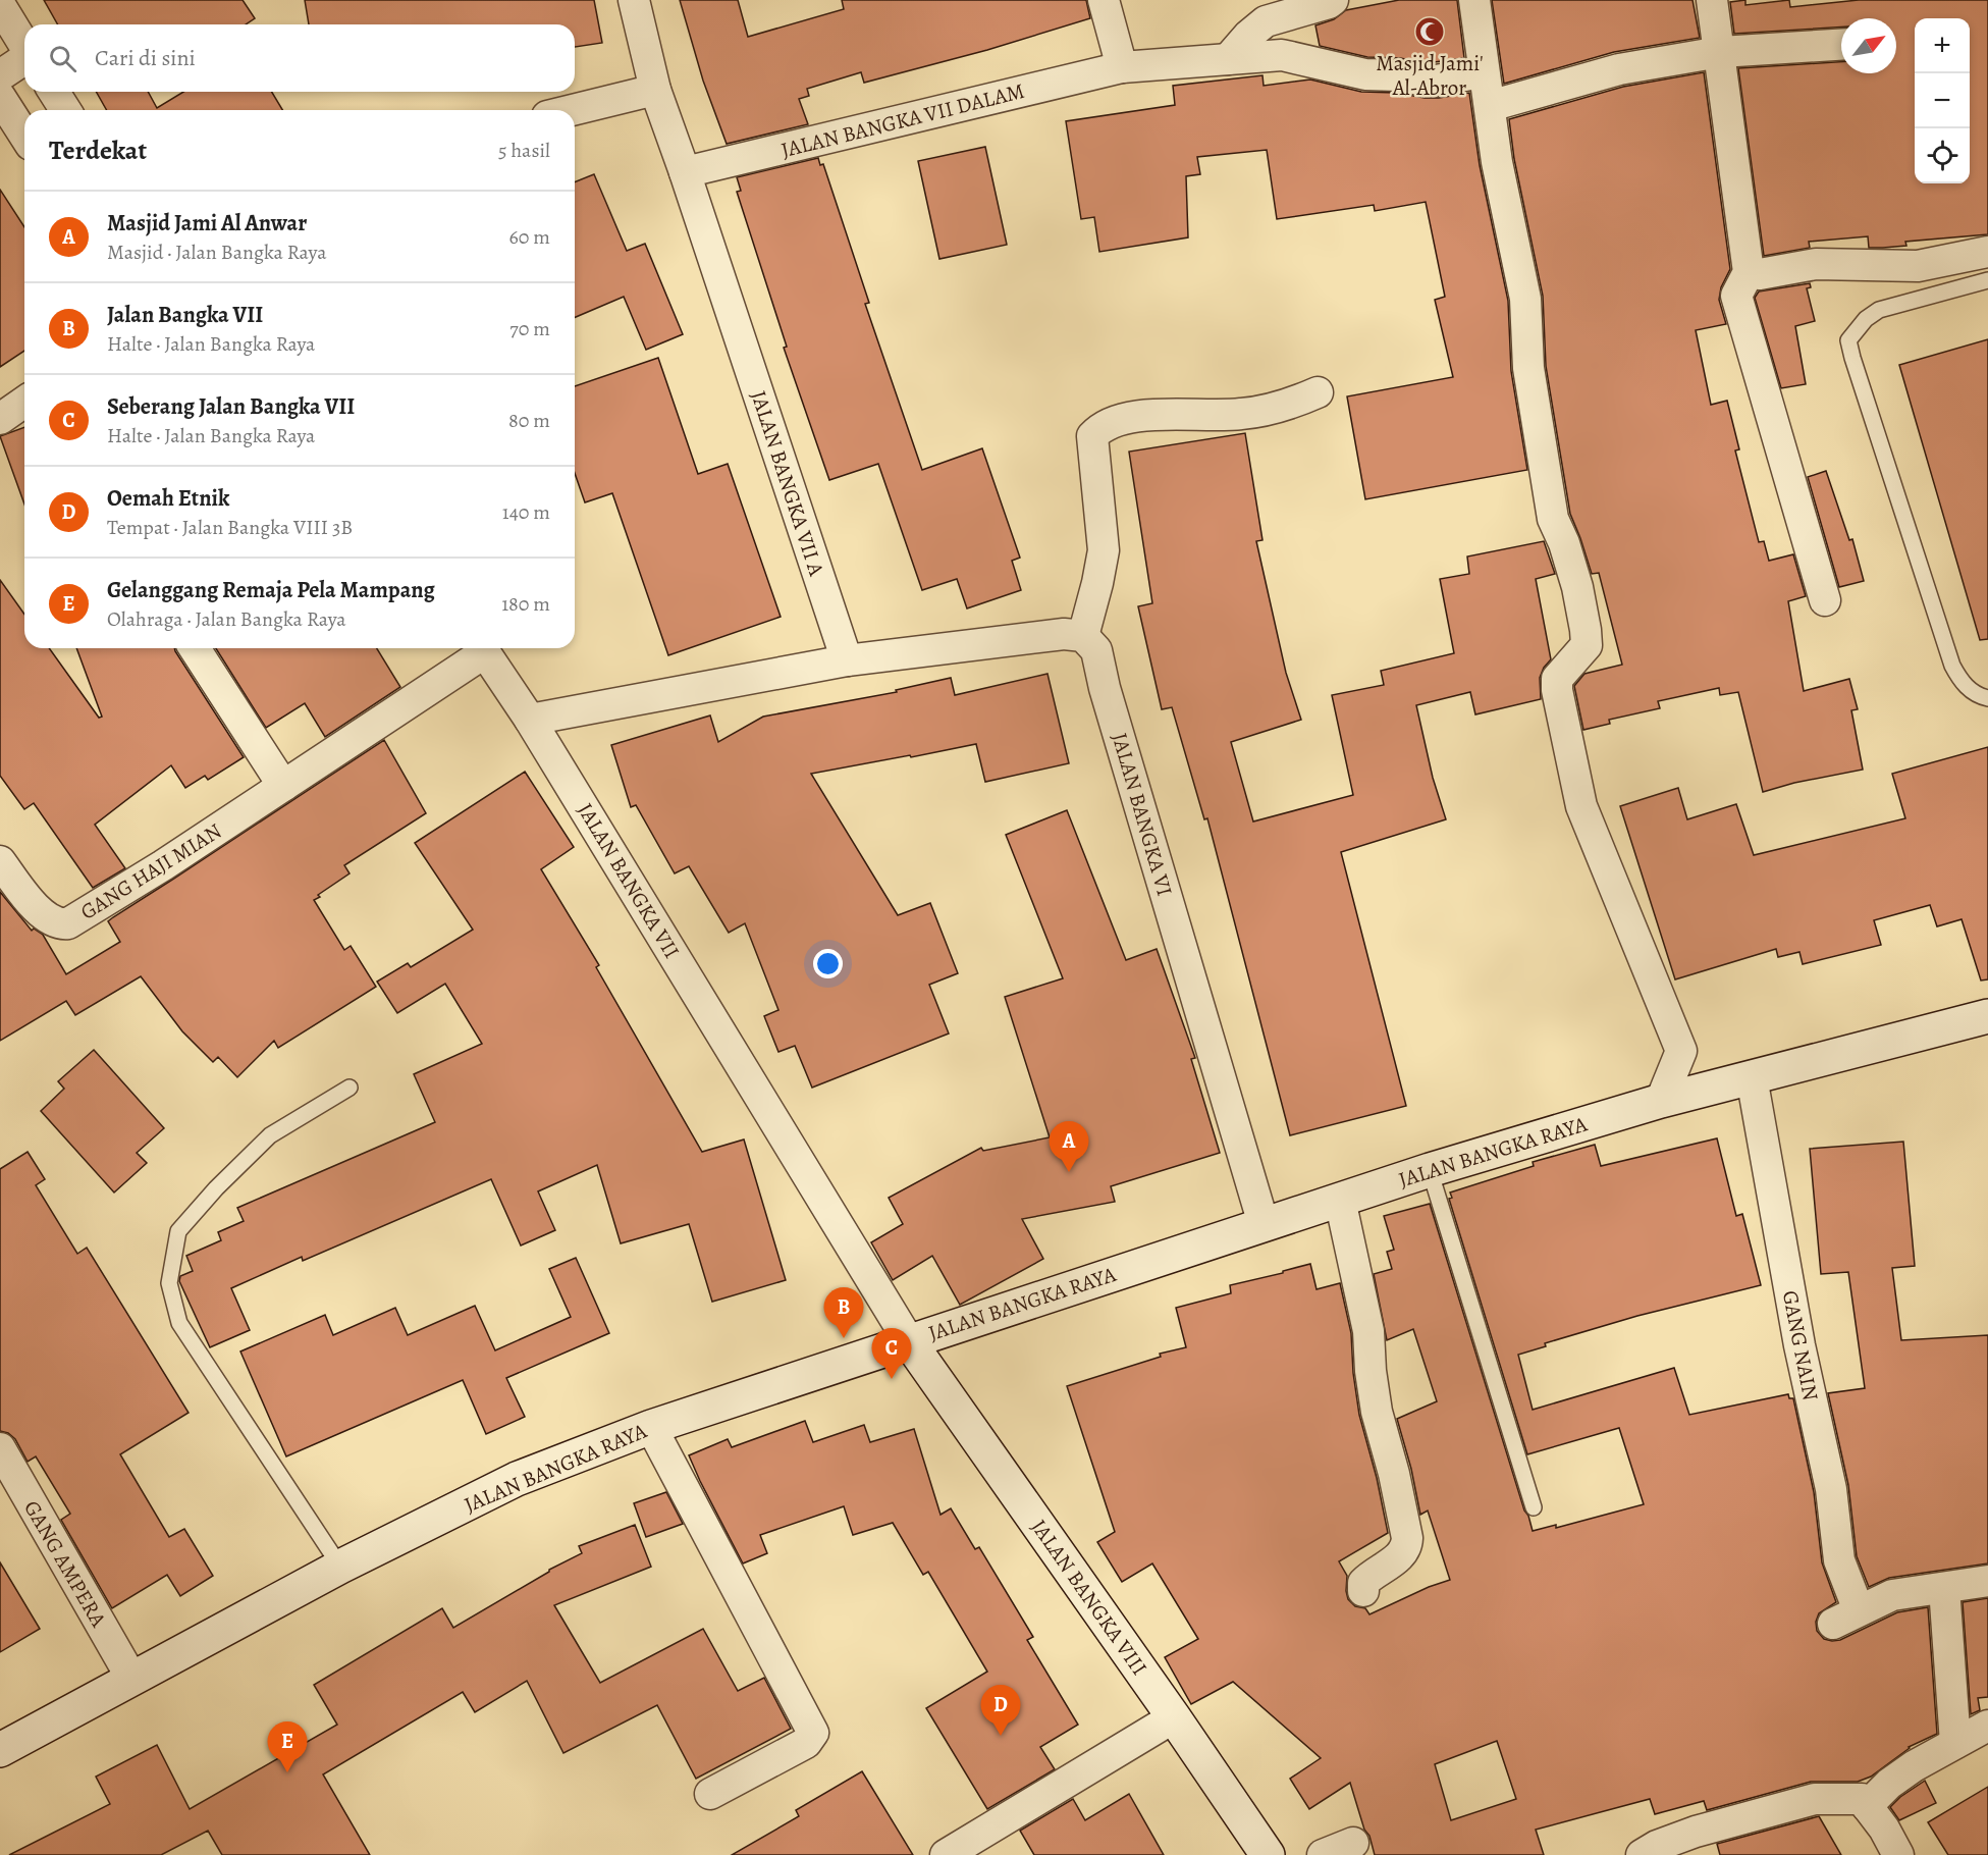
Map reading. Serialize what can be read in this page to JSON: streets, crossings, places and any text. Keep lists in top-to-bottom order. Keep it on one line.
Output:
{"streets":{"street":["JALAN BANGKA VII DALAM","JALAN BANGKA VII A","JALAN BANGKA VI","GANG HAJI MIAN","JALAN BANGKA VII","JALAN BANGKA RAYA","GANG NAIN","GANG AMPERA","JALAN BANGKA VIII"]},"crossings":[["JALAN BANGKA VII DALAM","JALAN BANGKA VII A"],["JALAN BANGKA VI","JALAN BANGKA RAYA"],["JALAN BANGKA VII","JALAN BANGKA RAYA"],["JALAN BANGKA VII","JALAN BANGKA VIII"],["JALAN BANGKA RAYA","GANG NAIN"],["JALAN BANGKA RAYA","GANG AMPERA"],["JALAN BANGKA RAYA","JALAN BANGKA VIII"]],"places":{"mosque":["Masjid Jami' Al-Abror"]},"north":"top right","page":{"map_buttons":["+","−"],"search":"Cari di sini","heading":["Terdekat","5 hasil"],"list":[{"mark":"A","name":"Masjid Jami Al Anwar","note":"Masjid · Jalan Bangka Raya","value":"60 m"},{"mark":"B","name":"Jalan Bangka VII","note":"Halte · Jalan Bangka Raya","value":"70 m"},{"mark":"C","name":"Seberang Jalan Bangka VII","note":"Halte · Jalan Bangka Raya","value":"80 m"},{"mark":"D","name":"Oemah Etnik","note":"Tempat · Jalan Bangka VIII 3B","value":"140 m"},{"mark":"E","name":"Gelanggang Remaja Pela Mampang","note":"Olahraga · Jalan Bangka Raya","value":"180 m"}],"pins":["A","B","C","D","E"]}}
